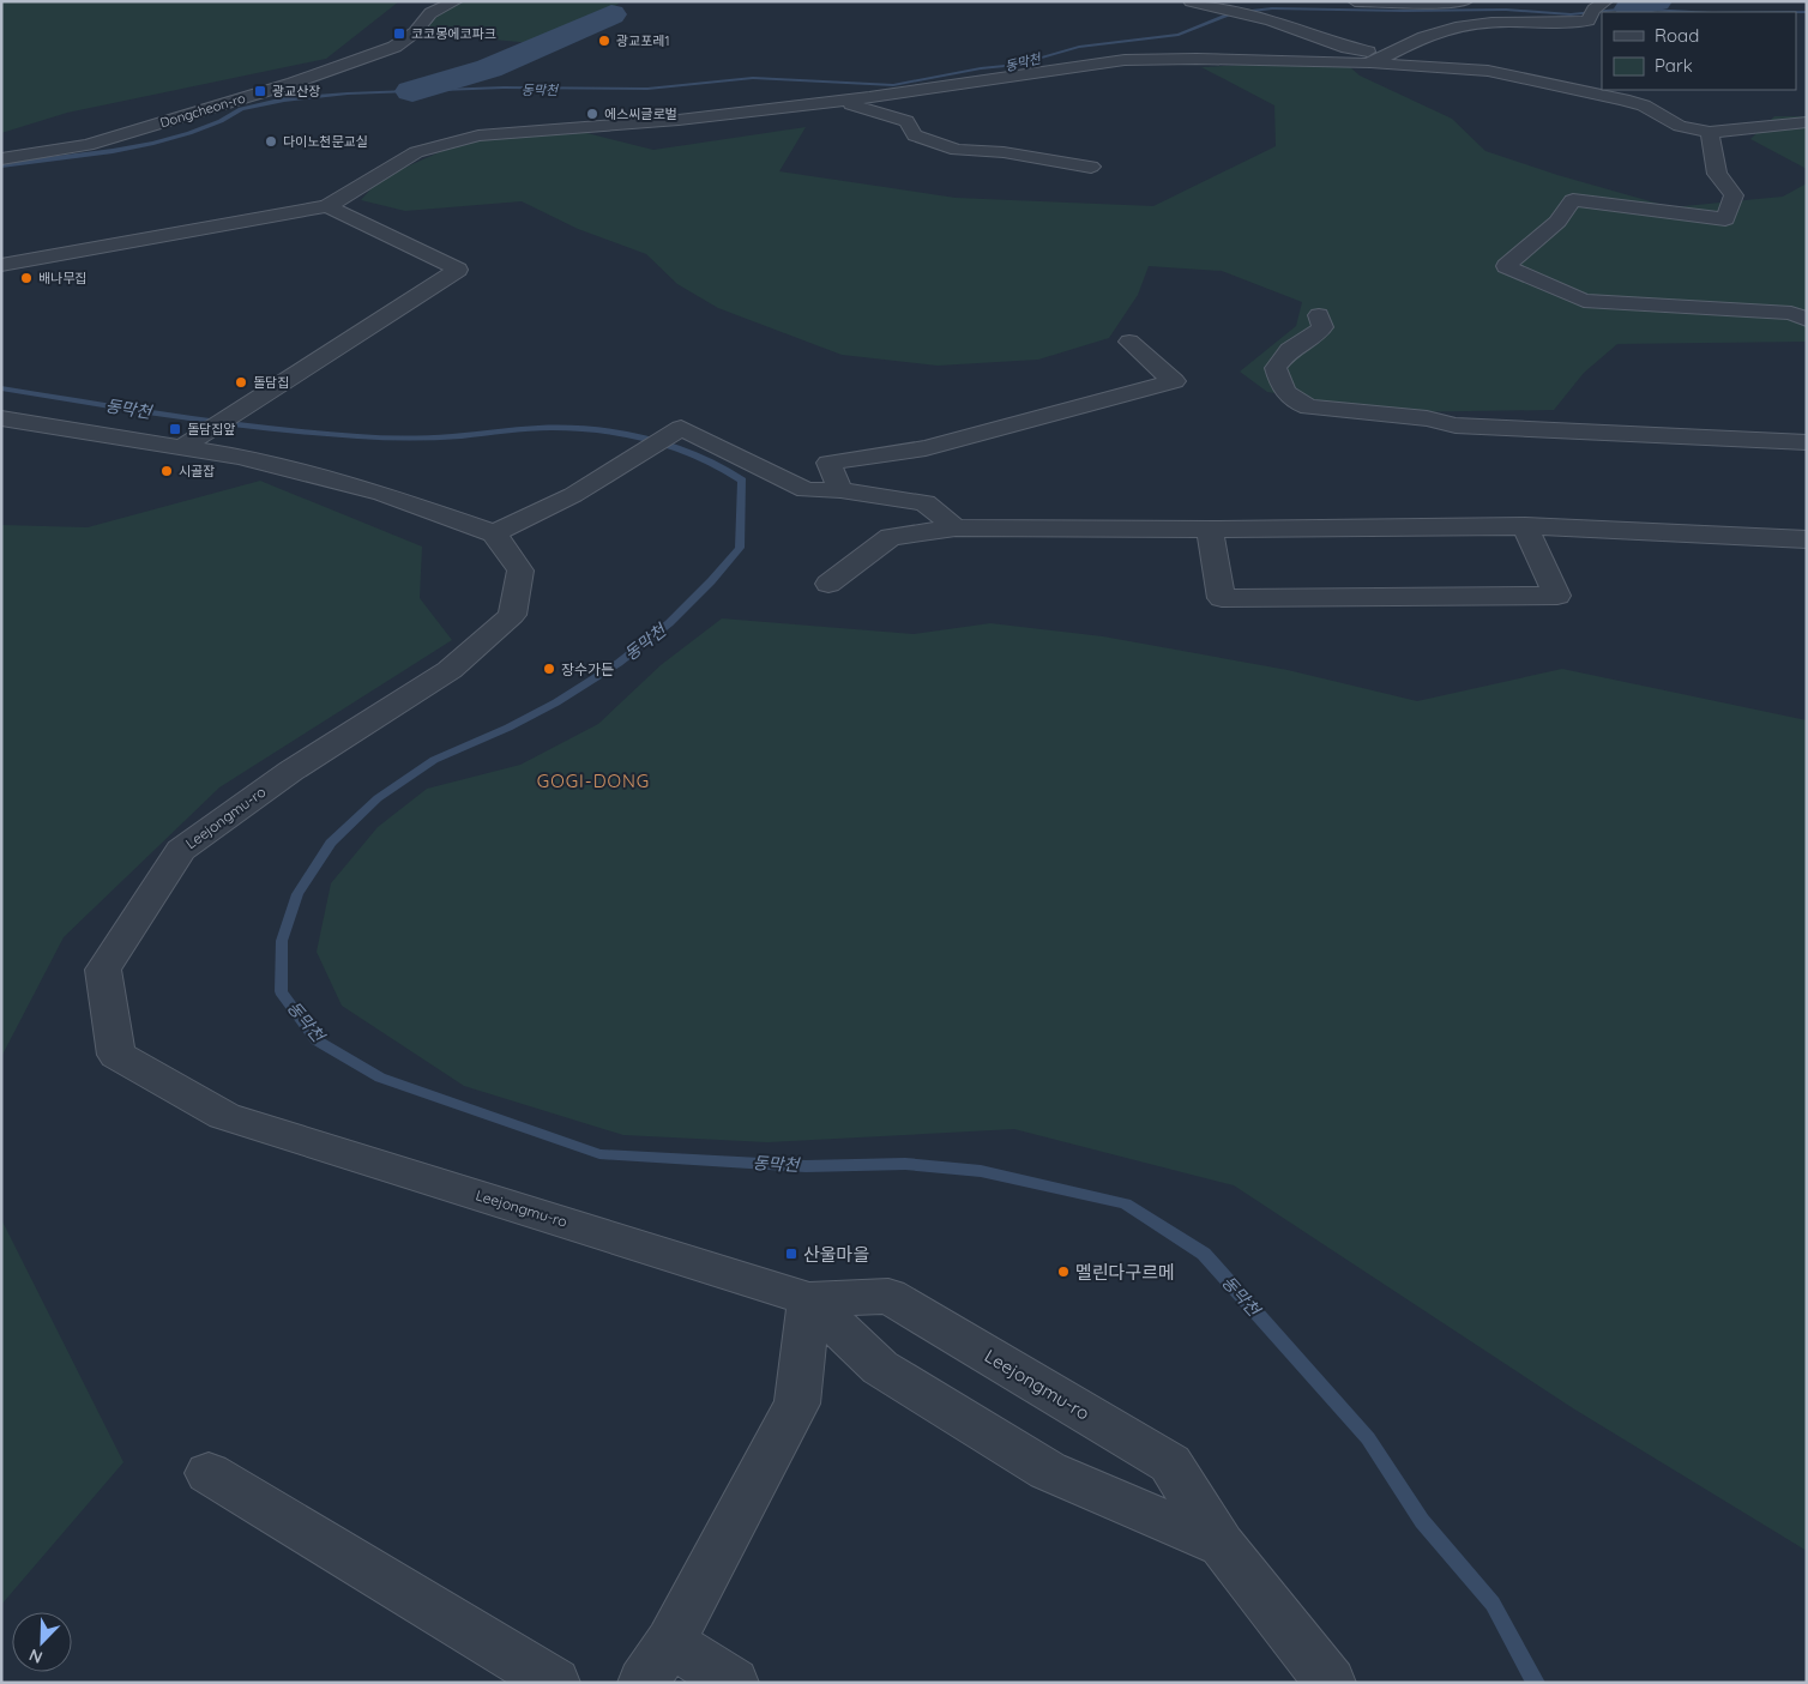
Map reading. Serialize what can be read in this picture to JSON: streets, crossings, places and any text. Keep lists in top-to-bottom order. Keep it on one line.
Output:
{"streets":{"street":["Dongcheon-ro","Leejongmu-ro"]},"districts":["GOGI-DONG"],"water":["동막천"],"places":{"transit":["코코몽에코파크","광교산장","돌담집앞","산울마을"],"other":["광교포레1","에스씨글로벌","다이노천문교실","배나무집","돌담집","시골잡","장수가든","멜린다구르메"]},"legend":["Road","Park"],"north":"bottom left"}
